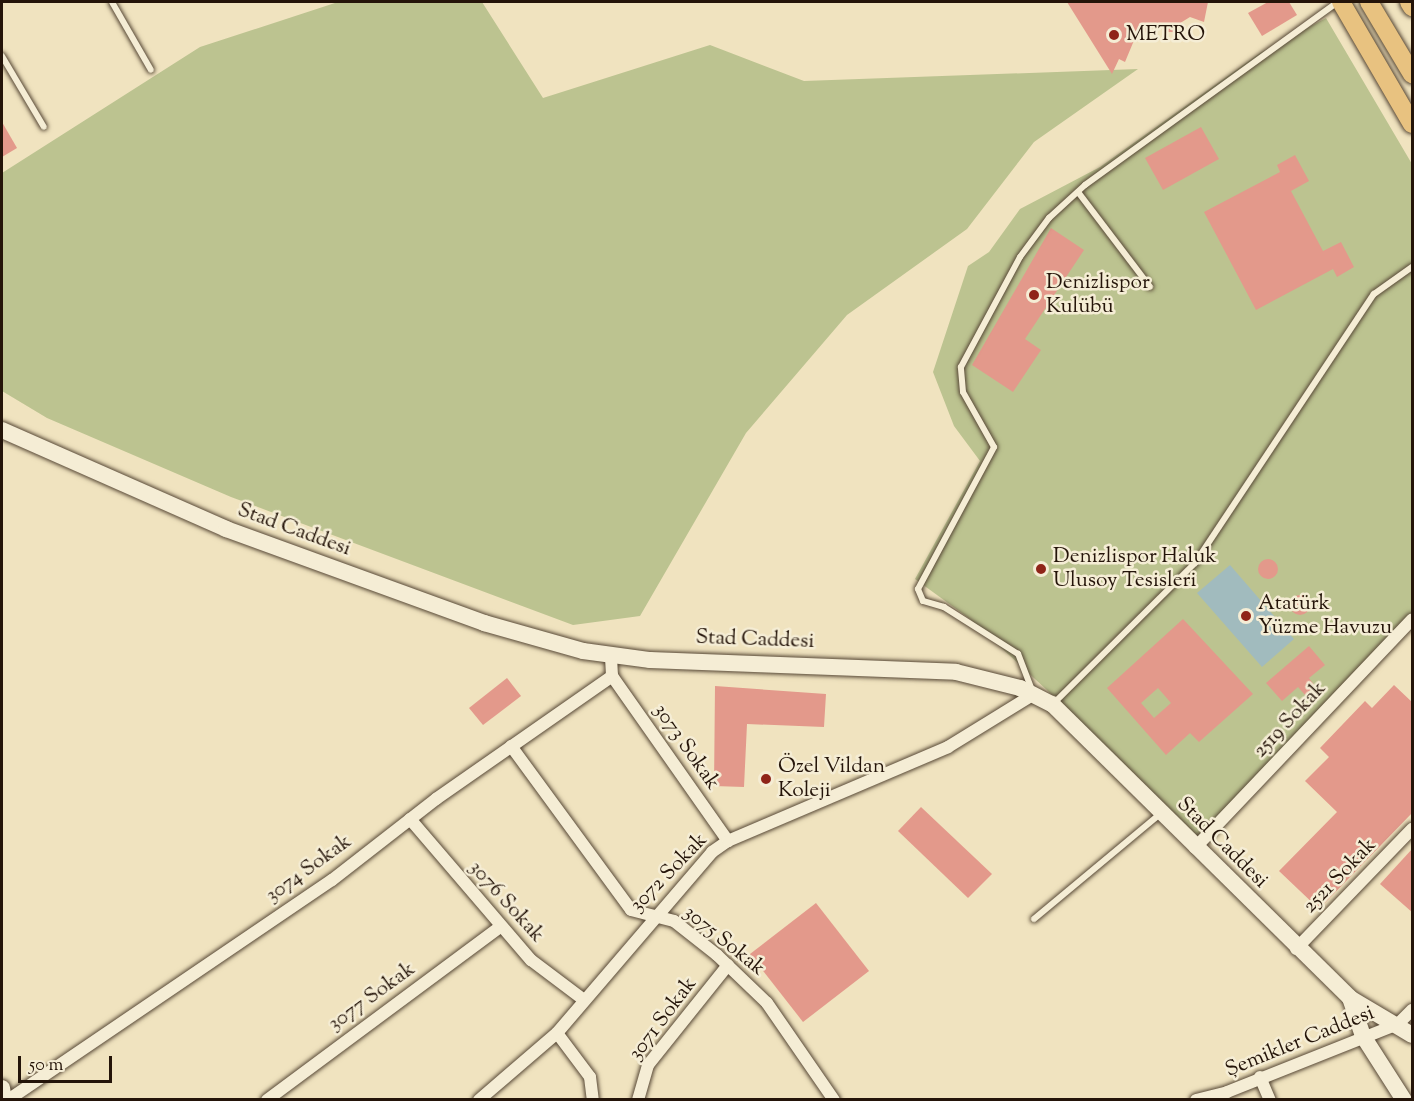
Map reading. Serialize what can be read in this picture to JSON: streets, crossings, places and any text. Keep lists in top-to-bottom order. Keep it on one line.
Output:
{"streets":{"street":["Stad Caddesi","2519 Sokak","3073 Sokak","3074 Sokak","3072 Sokak","2521 Sokak","3076 Sokak","3075 Sokak","3077 Sokak","3071 Sokak","Şemikler Caddesi"]},"crossings":[["Stad Caddesi","2519 Sokak"],["Stad Caddesi","3072 Sokak"],["Stad Caddesi","2521 Sokak"],["Stad Caddesi","Şemikler Caddesi"],["3073 Sokak","3074 Sokak"],["3073 Sokak","3072 Sokak"],["3074 Sokak","3076 Sokak"],["3074 Sokak","3075 Sokak"],["3072 Sokak","3076 Sokak"],["3072 Sokak","3075 Sokak"],["3076 Sokak","3077 Sokak"],["3075 Sokak","3071 Sokak"]],"places":["METRO","Denizlispor Kulübü","Denizlispor Haluk Ulusoy Tesisleri","Atatürk Yüzme Havuzu","Özel Vildan Koleji"],"scale_bar":"50 m"}
